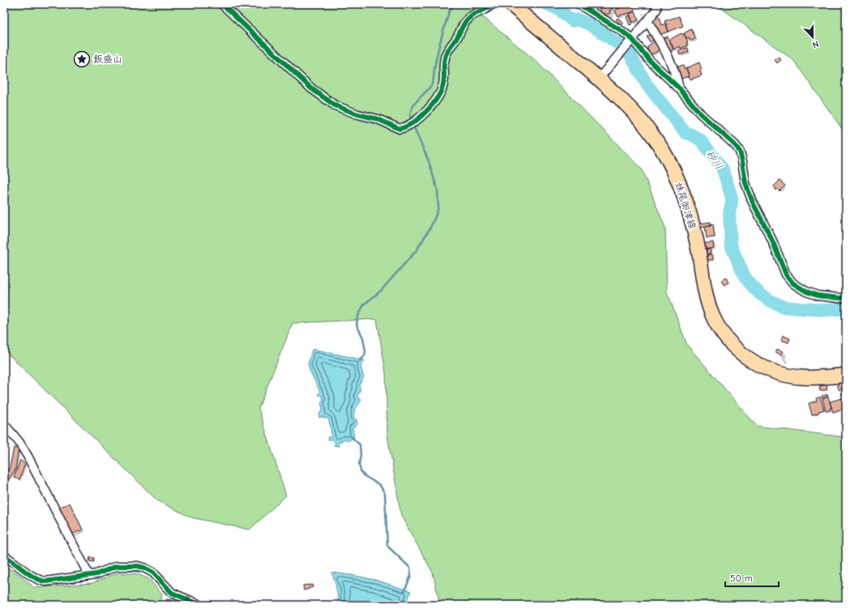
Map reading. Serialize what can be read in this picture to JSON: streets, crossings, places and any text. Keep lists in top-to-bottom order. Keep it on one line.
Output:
{"streets":{"main road":["妹尾御津線"]},"water":["砂川"],"places":{"place":["飯盛山"]},"scale_bar":"50 m","north":"bottom"}
